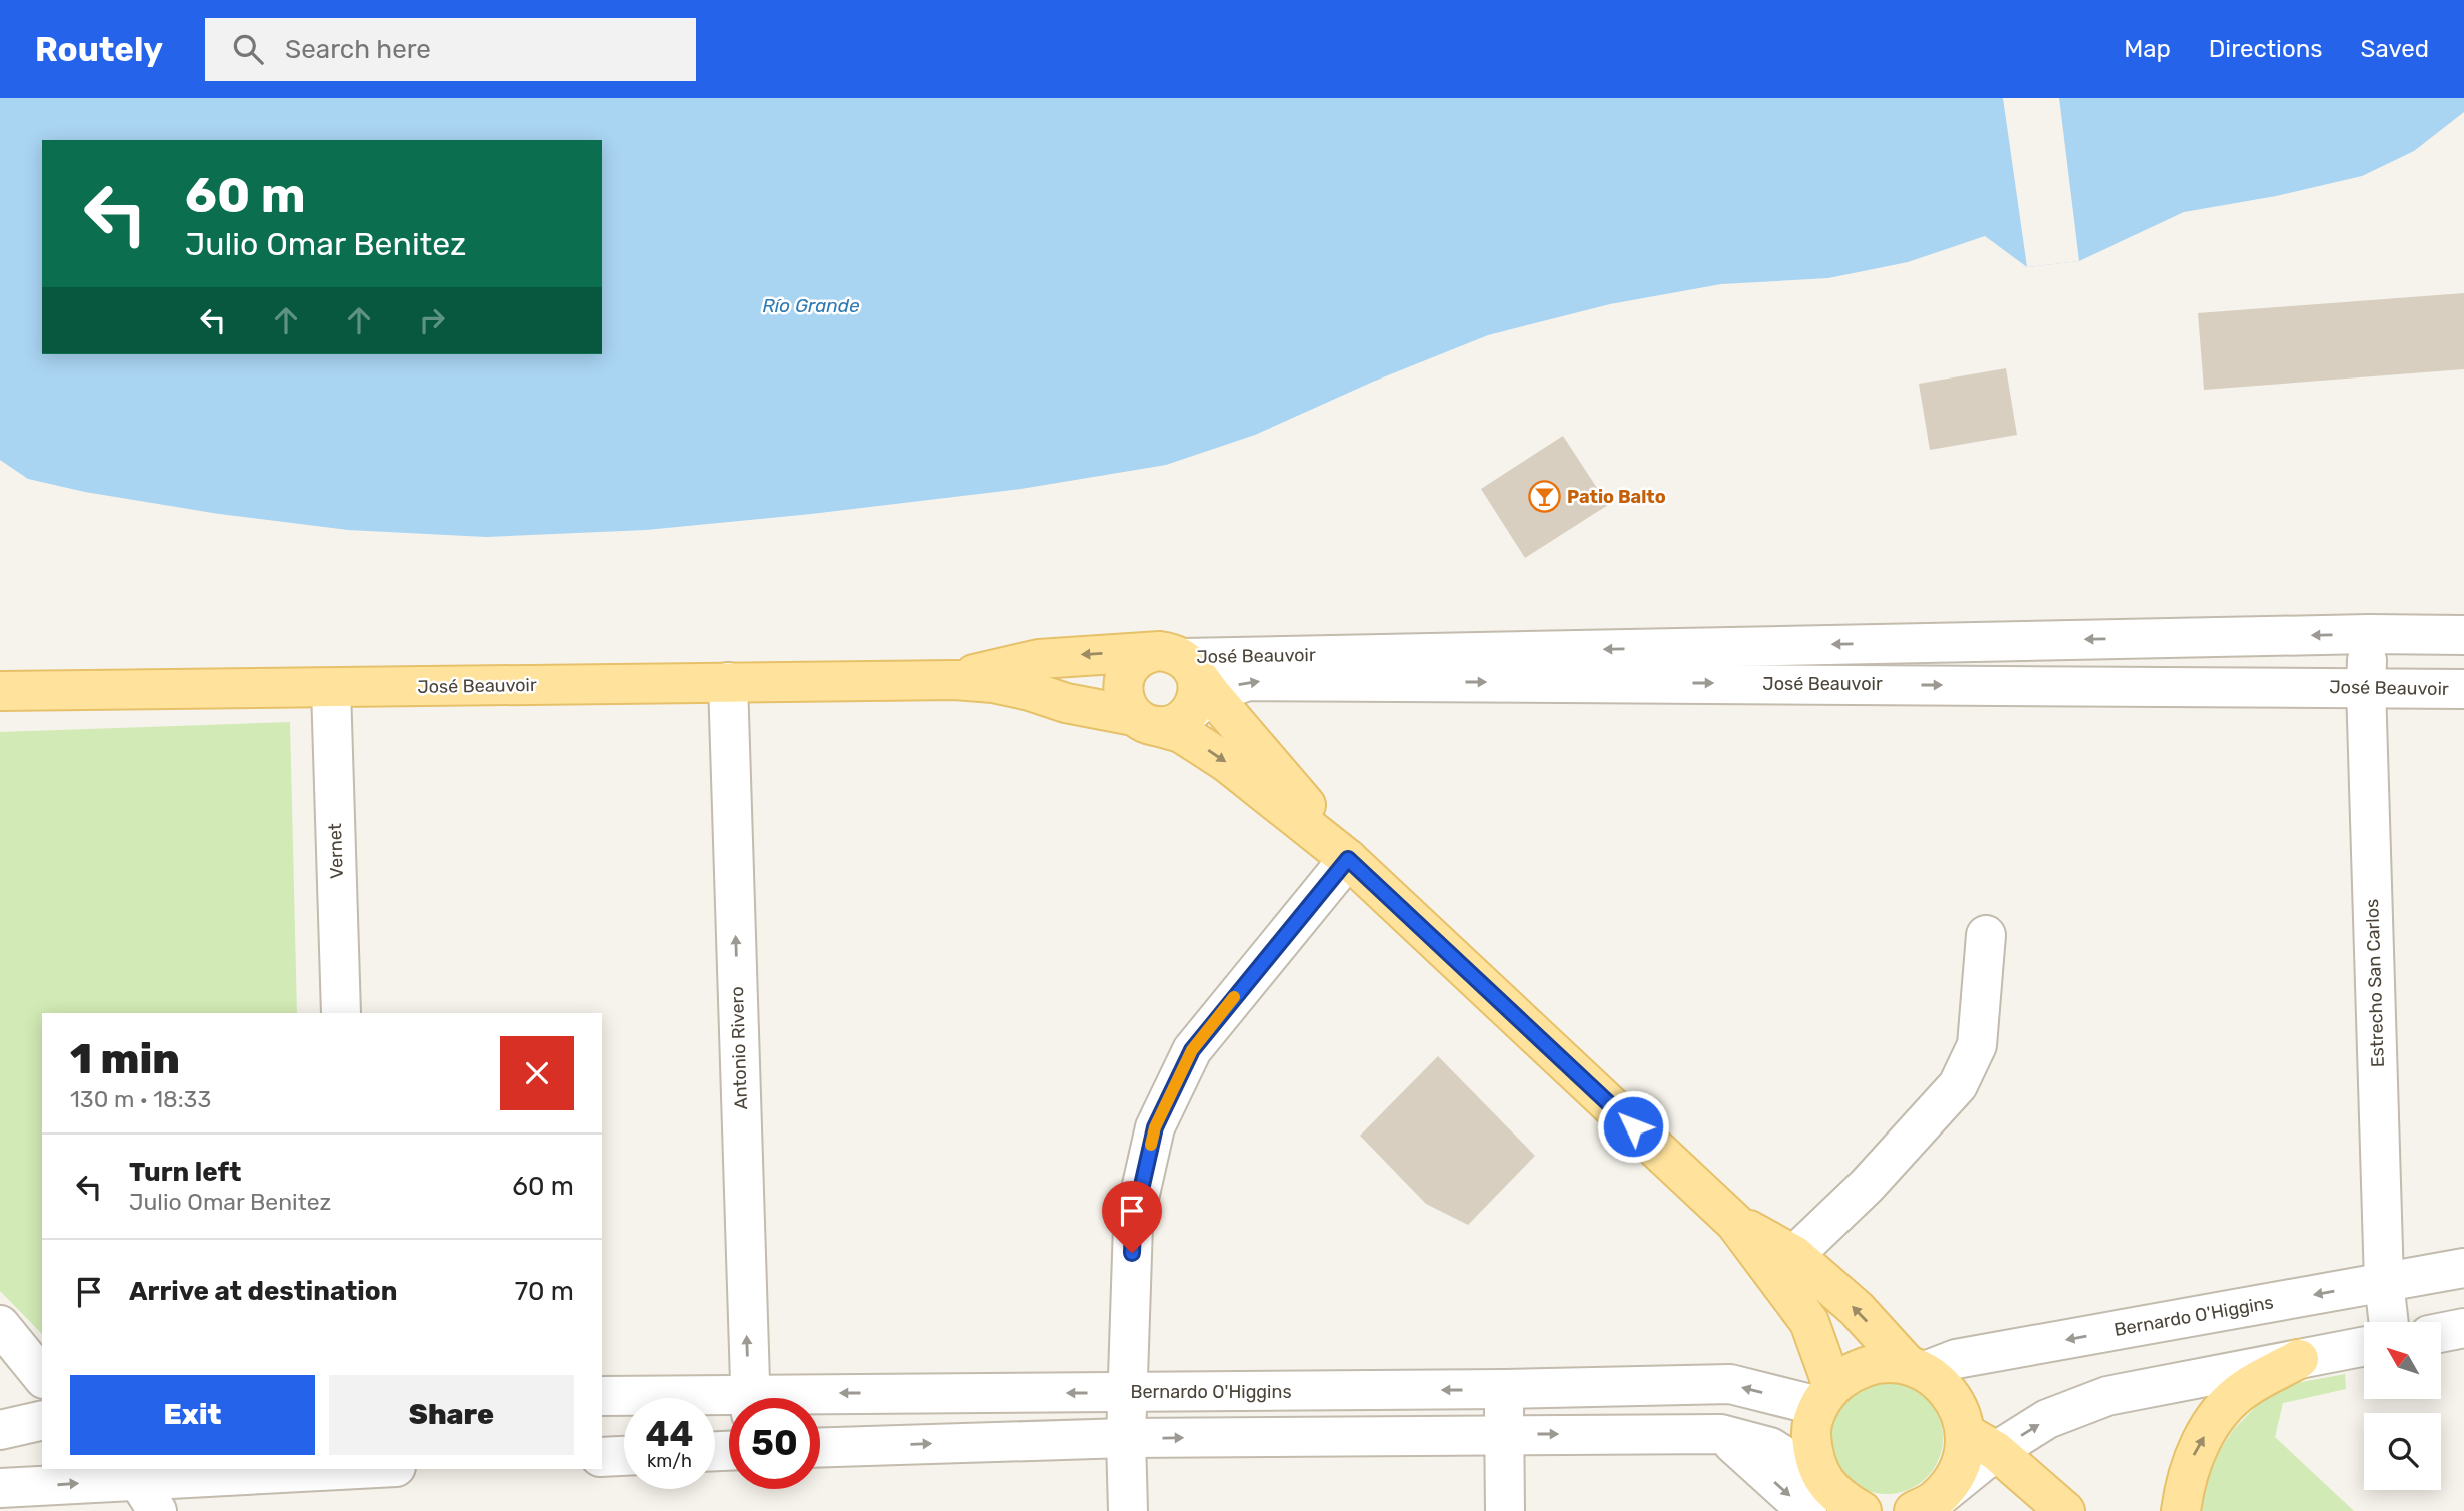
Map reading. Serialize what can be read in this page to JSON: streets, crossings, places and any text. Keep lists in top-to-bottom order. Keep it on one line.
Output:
{"streets":{"main road":["José Beauvoir"],"street":["Vernet","Estrecho San Carlos","Antonio Rivero","Bernardo O'Higgins"]},"crossings":[["José Beauvoir","Vernet"],["José Beauvoir","Estrecho San Carlos"],["José Beauvoir","Antonio Rivero"],["Estrecho San Carlos","Bernardo O'Higgins"]],"one_way":["Antonio Rivero"],"water":["Río Grande"],"places":{"bar":["Patio Balto"]},"north":"top left","page":{"header":"Routely","search":"Search here","nav":["Map","Directions","Saved"],"turn":["60 m","Julio Omar Benitez"],"heading":["1 min","130 m · 18:33"],"list":[{"name":"Turn left","note":"Julio Omar Benitez","value":"60 m"},{"name":"Arrive at destination","value":"70 m"}],"buttons":["Exit","Share"],"speed":"44 km/h","limit":"50"}}
